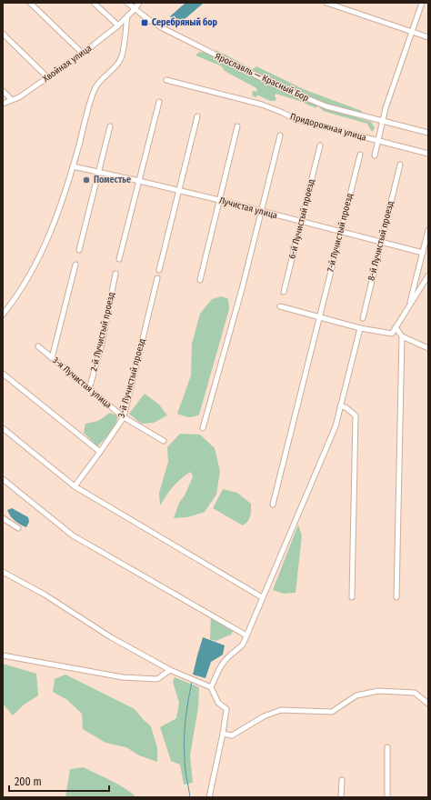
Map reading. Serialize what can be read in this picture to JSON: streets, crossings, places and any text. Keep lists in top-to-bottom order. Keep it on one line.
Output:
{"streets":{"street":["Хвойная улица","Ярославль — Красный Бор","Придорожная улица","Лучистая улица","6-й Лучистый проезд","7-й Лучистый проезд","8-й Лучистый проезд","2-й Лучистый проезд","3-й Лучистый проезд","3-я Лучистая улица"]},"crossings":[["Хвойная улица","Ярославль — Красный Бор"],["Лучистая улица","6-й Лучистый проезд"],["Лучистая улица","7-й Лучистый проезд"],["Лучистая улица","8-й Лучистый проезд"],["2-й Лучистый проезд","3-я Лучистая улица"],["3-й Лучистый проезд","3-я Лучистая улица"]],"places":{"transit":["Серебряный бор"],"other":["Поместье"]},"scale_bar":"200 m"}
